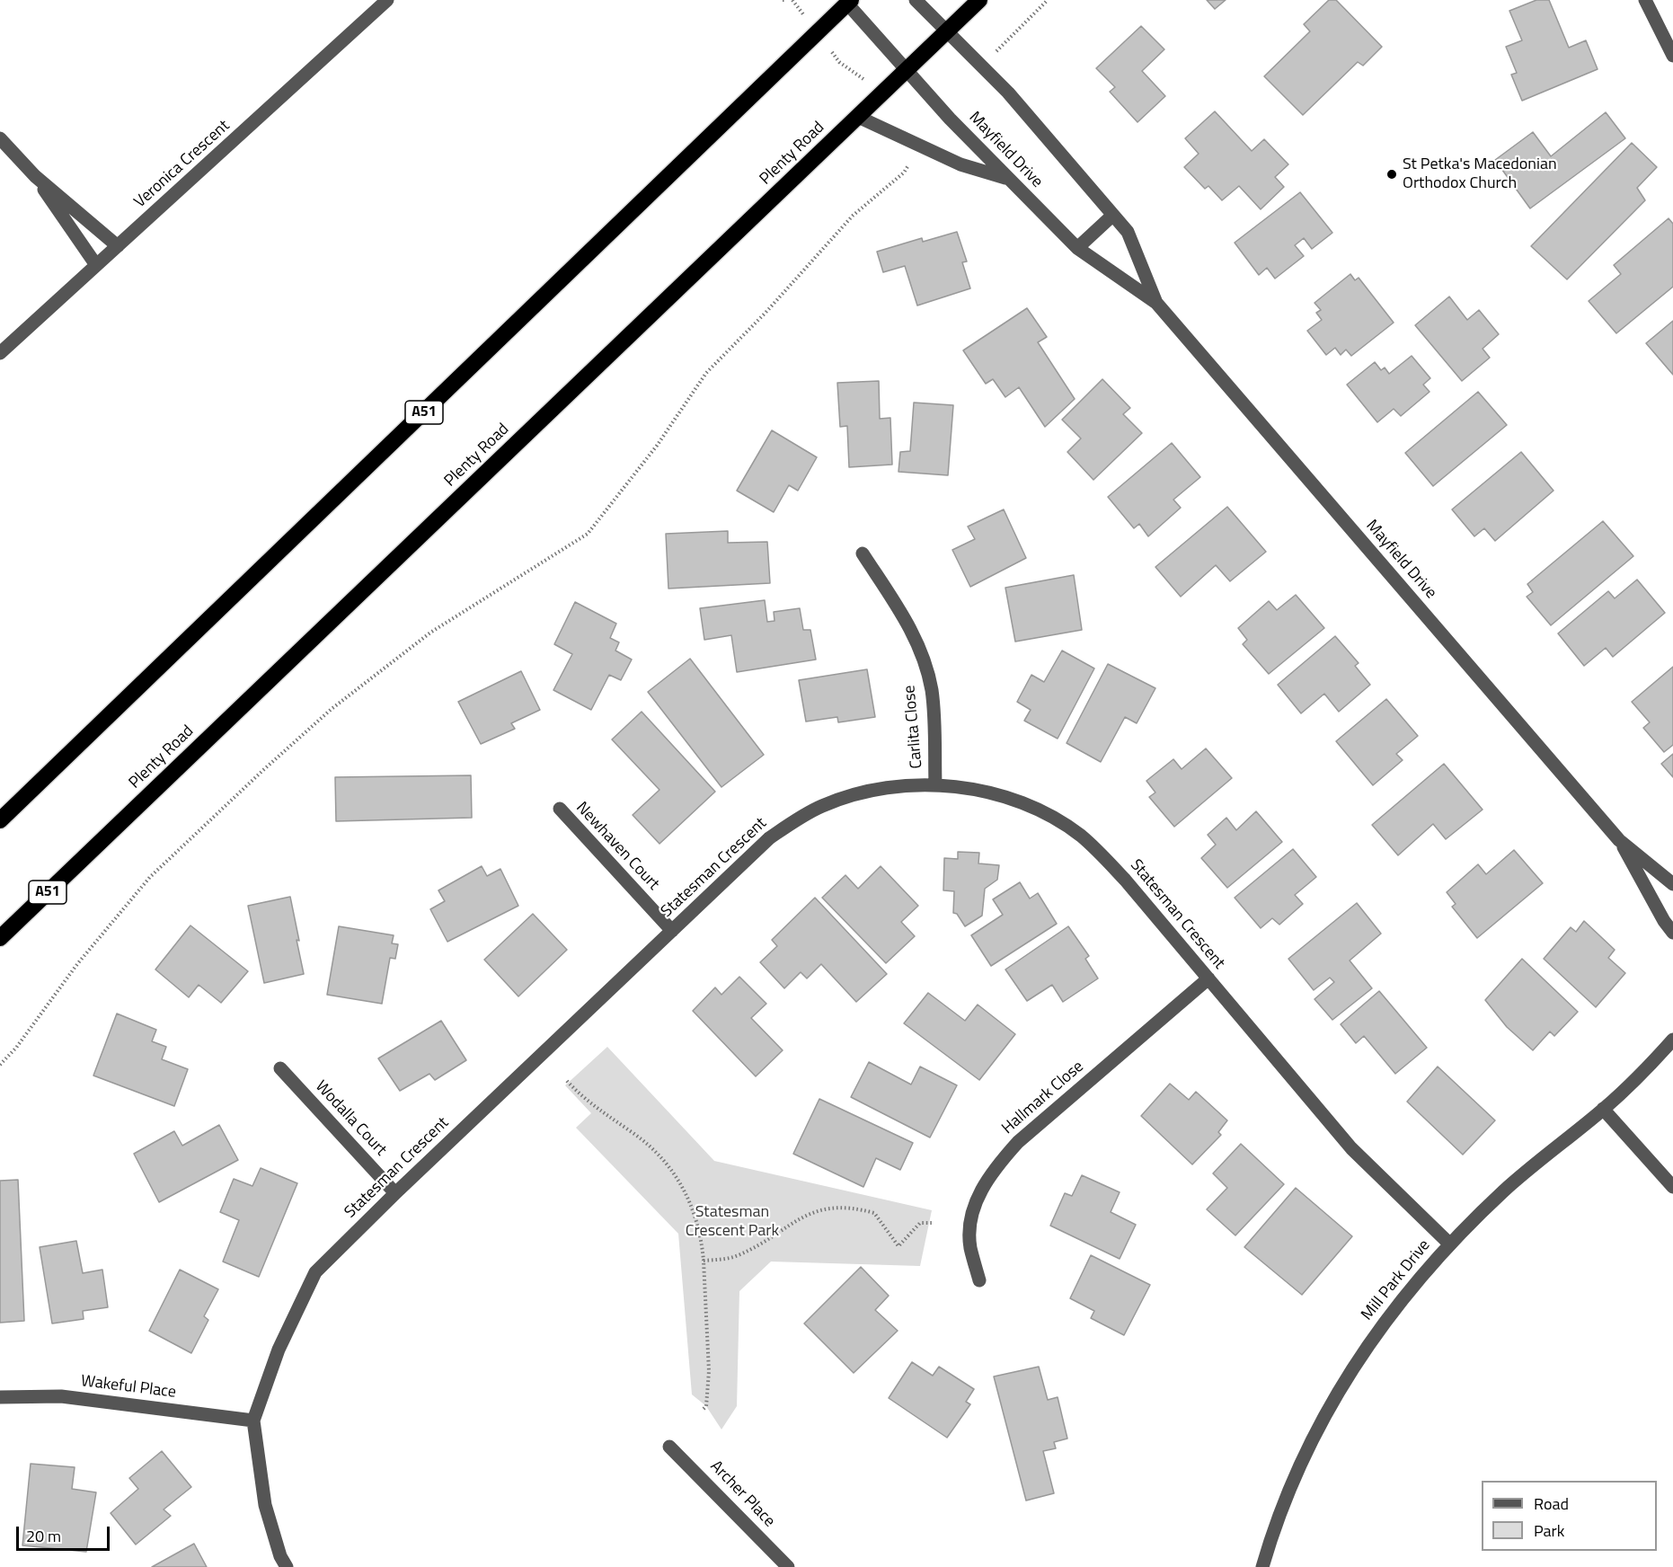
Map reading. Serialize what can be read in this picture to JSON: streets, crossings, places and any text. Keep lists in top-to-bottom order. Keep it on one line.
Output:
{"streets":{"highway":["Plenty Road","A51"],"street":["Mayfield Drive","Veronica Crescent","Carlita Close","Newhaven Court","Statesman Crescent","Hallmark Close","Wodalla Court","Mill Park Drive","Wakeful Place","Archer Place"]},"crossings":[["Mayfield Drive","Plenty Road"],["Mayfield Drive","A51"],["Carlita Close","Statesman Crescent"],["Newhaven Court","Statesman Crescent"],["Statesman Crescent","Hallmark Close"],["Statesman Crescent","Wodalla Court"],["Statesman Crescent","Mill Park Drive"],["Statesman Crescent","Wakeful Place"]],"parks":["Statesman Crescent Park"],"places":["St Petka's Macedonian Orthodox Church"],"legend":["Road","Park"],"scale_bar":"20 m"}
